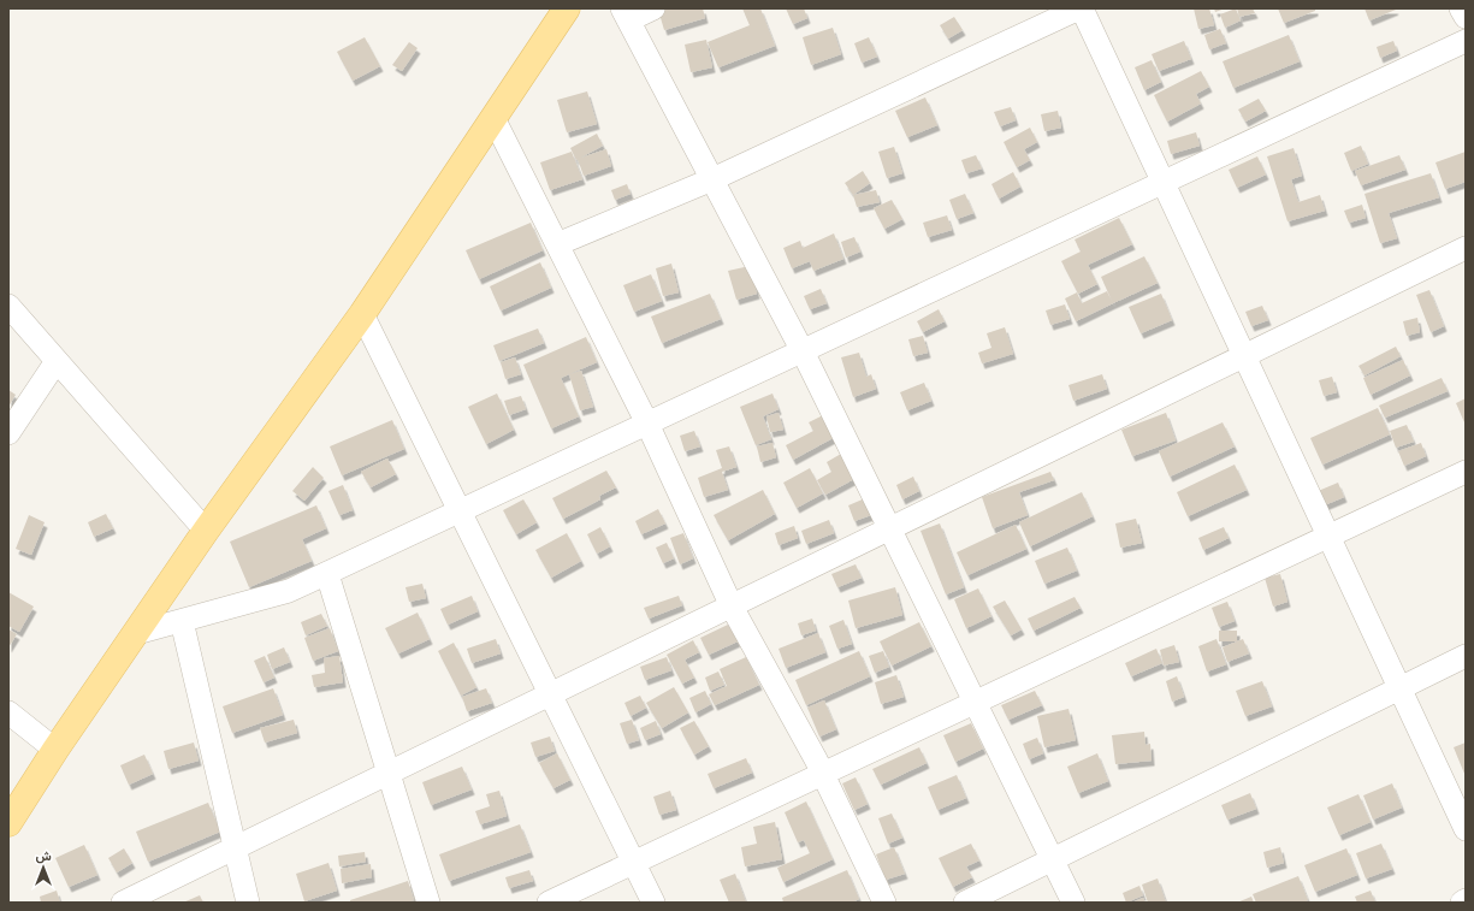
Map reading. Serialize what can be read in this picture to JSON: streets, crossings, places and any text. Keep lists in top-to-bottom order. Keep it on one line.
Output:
{"north":"top"}
